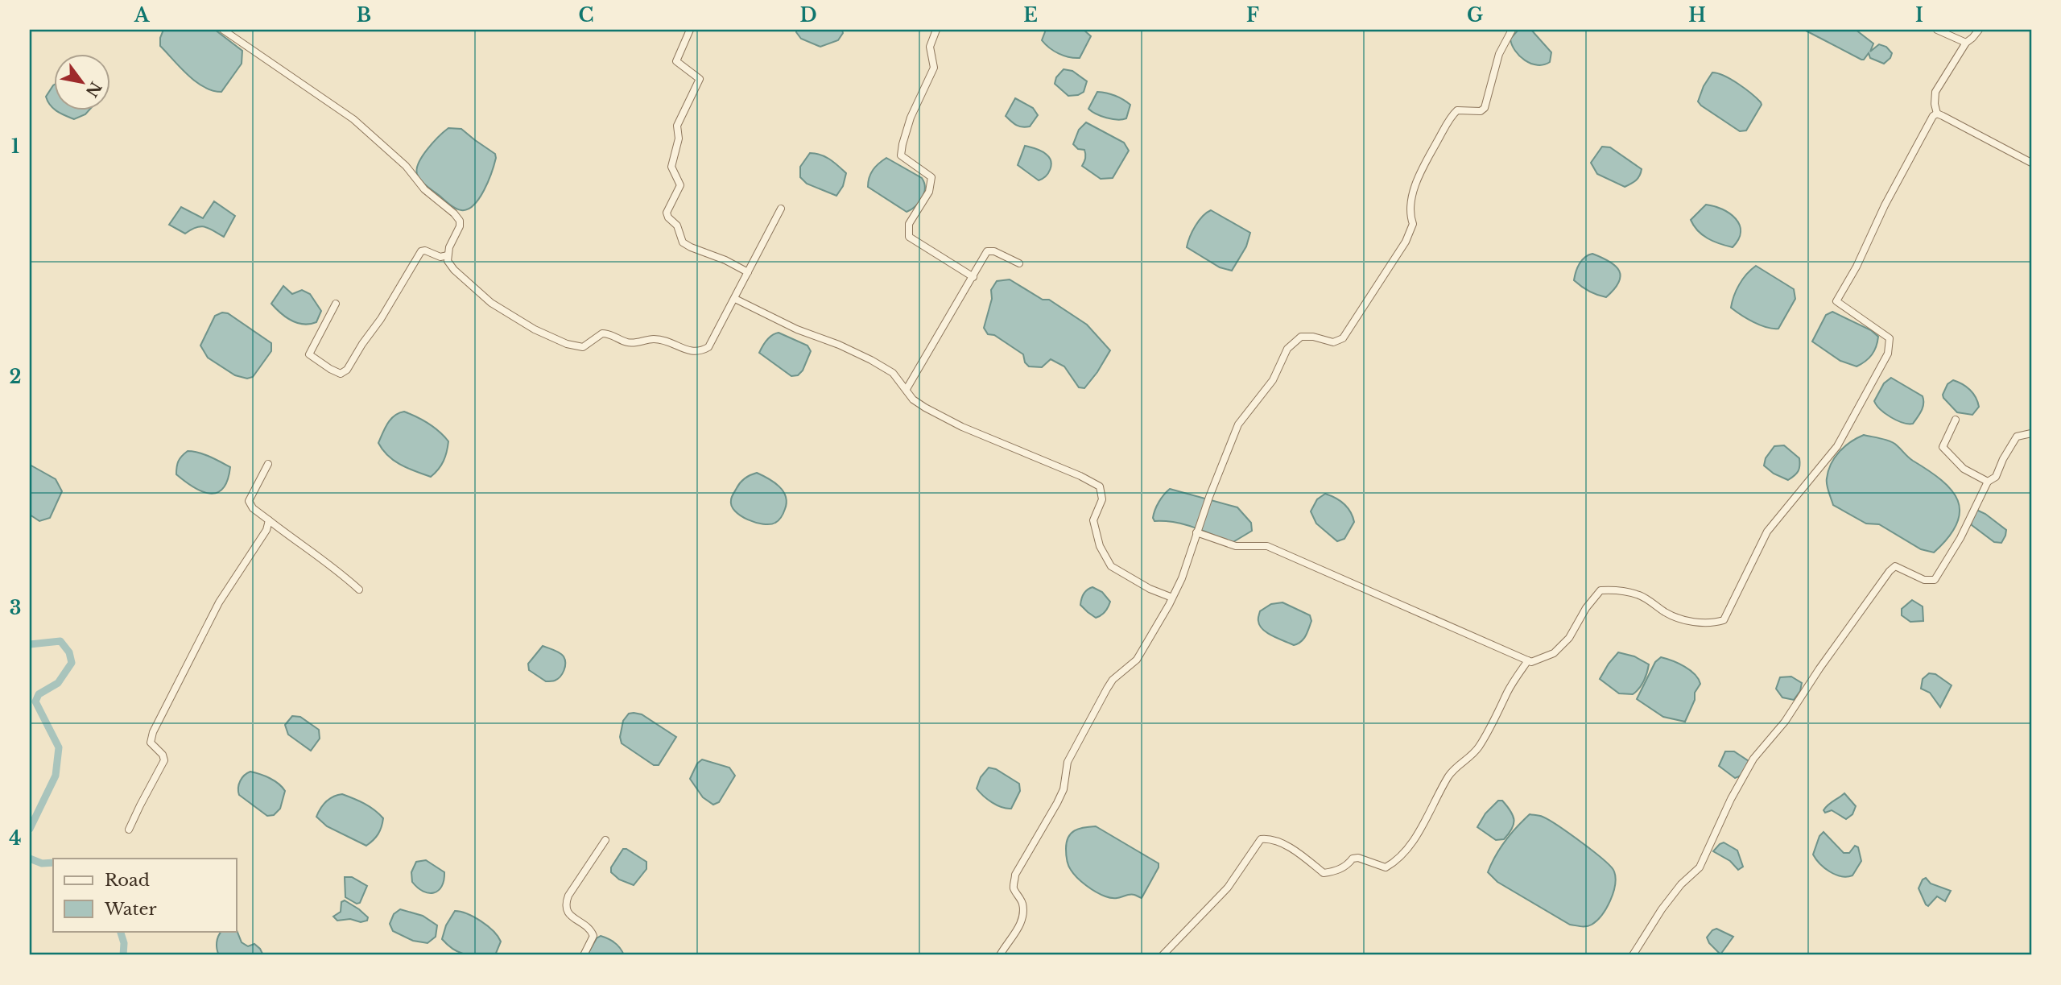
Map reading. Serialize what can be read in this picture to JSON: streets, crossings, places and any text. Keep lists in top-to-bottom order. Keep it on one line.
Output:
{"legend":["Road","Water"],"north":"bottom right","grid":{"columns":["A","B","C","D","E","F","G","H","I"],"rows":["1","2","3","4"]}}
